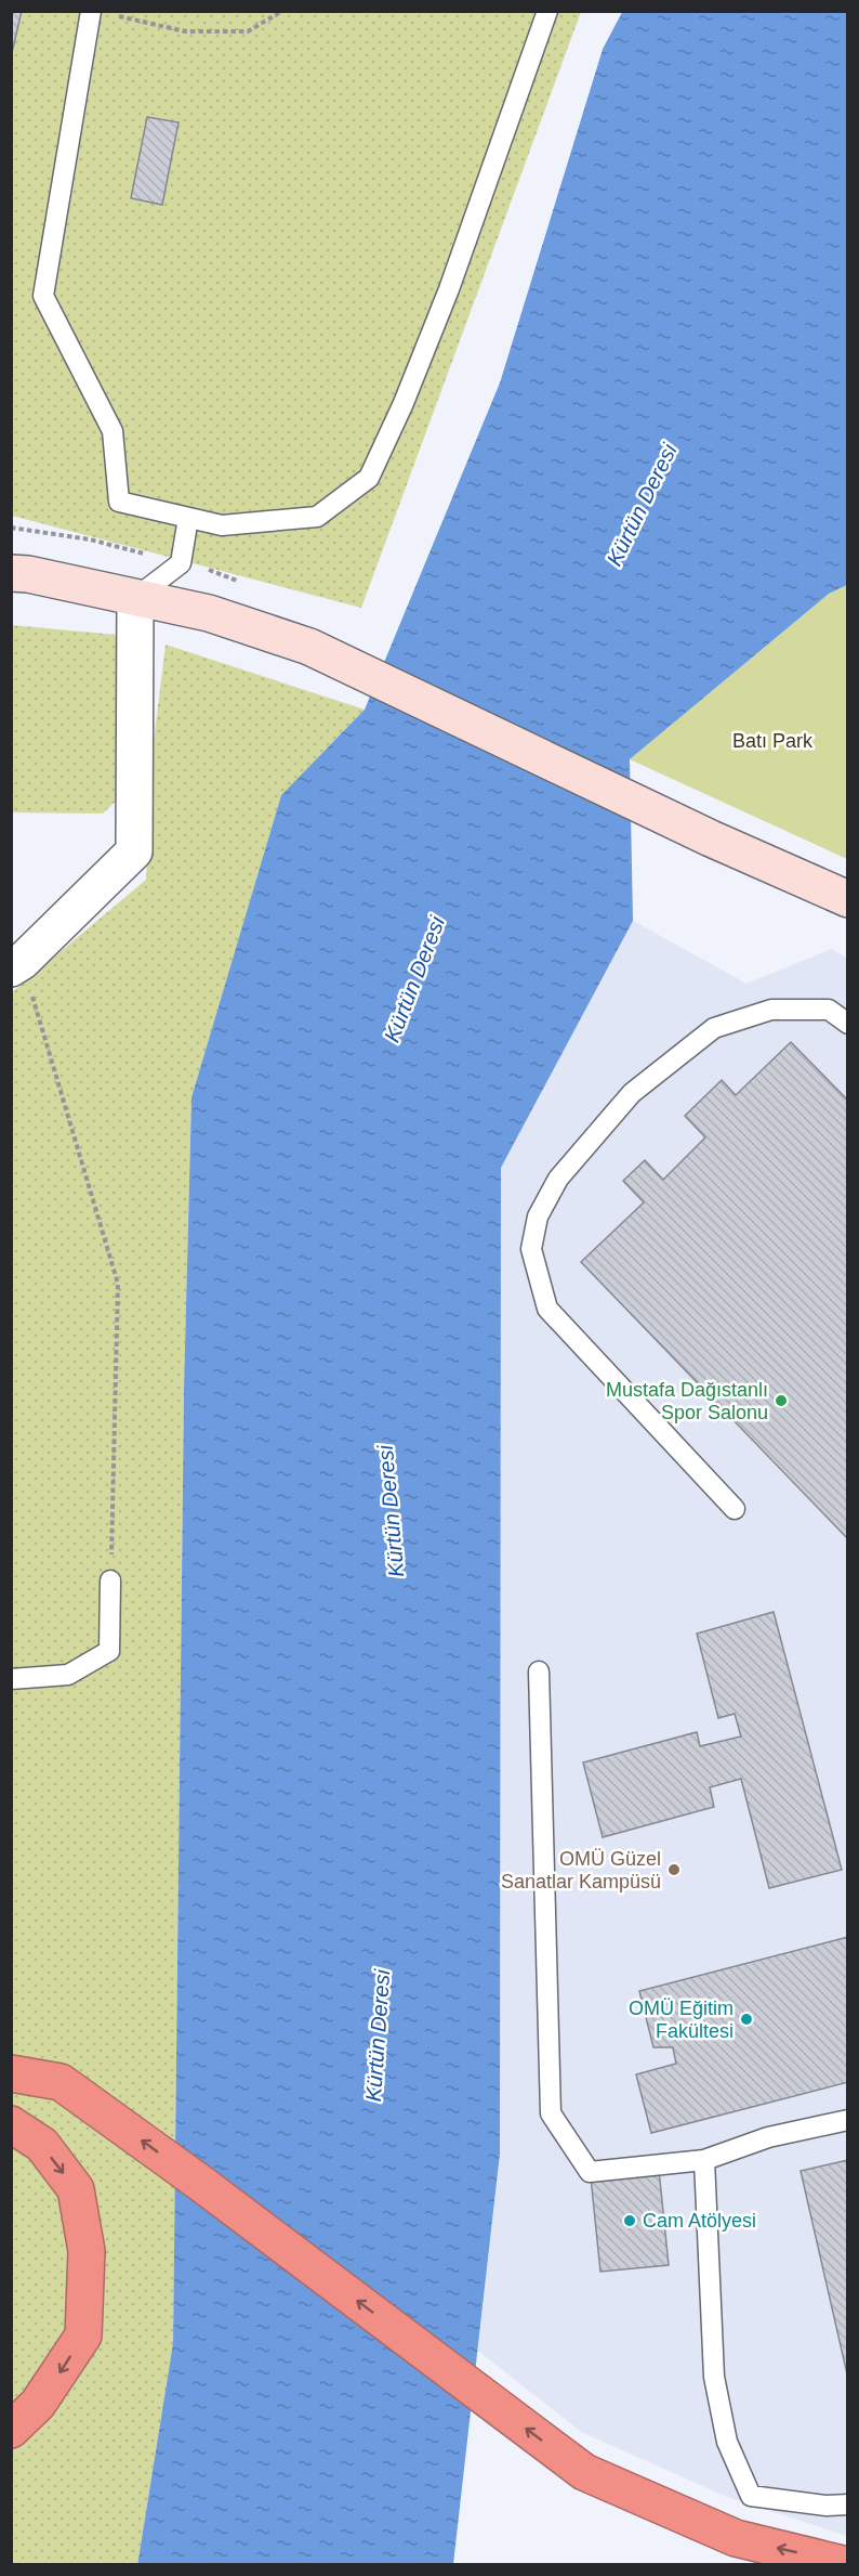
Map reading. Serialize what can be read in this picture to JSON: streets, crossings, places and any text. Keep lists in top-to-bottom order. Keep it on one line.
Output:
{"water":["Kürtün Deresi"],"parks":["Batı Park"],"places":["Mustafa Dağıstanlı Spor Salonu","OMÜ Güzel Sanatlar Kampüsü","OMÜ Eğitim Fakültesi","Cam Atölyesi"]}
